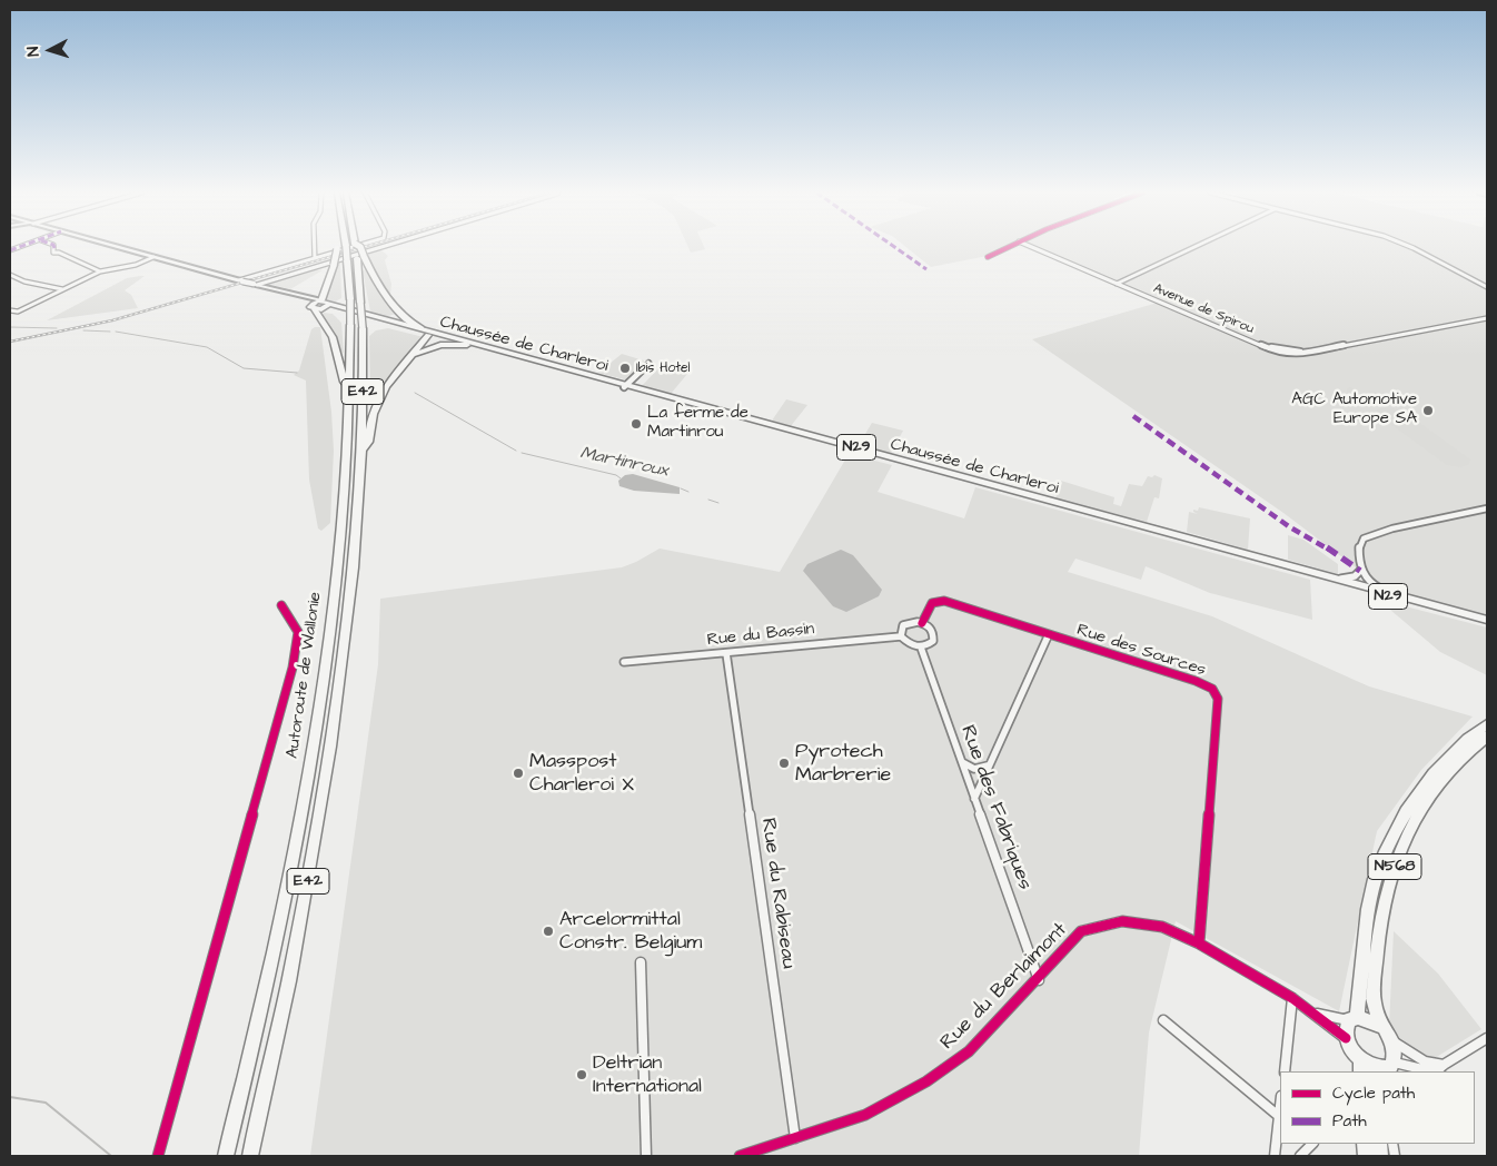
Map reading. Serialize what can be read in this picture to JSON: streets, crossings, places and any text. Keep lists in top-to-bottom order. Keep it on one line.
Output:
{"streets":{"highway":["E42","Autoroute de Wallonie","N568"],"main road":["Chaussée de Charleroi","N29"],"street":["Avenue de Spirou","Rue du Bassin","Rue des Sources","Rue des Fabriques","Rue du Rabiseau","Rue du Berlaimont"]},"crossings":[["Chaussée de Charleroi","N29"],["Rue du Bassin","Rue des Sources"],["Rue du Bassin","Rue des Fabriques"],["Rue du Bassin","Rue du Rabiseau"],["Rue des Sources","Rue des Fabriques"],["Rue des Sources","Rue du Berlaimont"],["Rue des Fabriques","Rue du Berlaimont"],["N568","Rue du Berlaimont"],["Rue du Rabiseau","Rue du Berlaimont"]],"water":["Martinroux"],"places":["Ibis Hotel","AGC Automotive Europe SA","La ferme de Martinrou","Pyrotech Marbrerie","Masspost Charleroi X","Arcelormittal Constr. Belgium","Deltrian International"],"legend":["Cycle path","Path"],"north":"left"}
